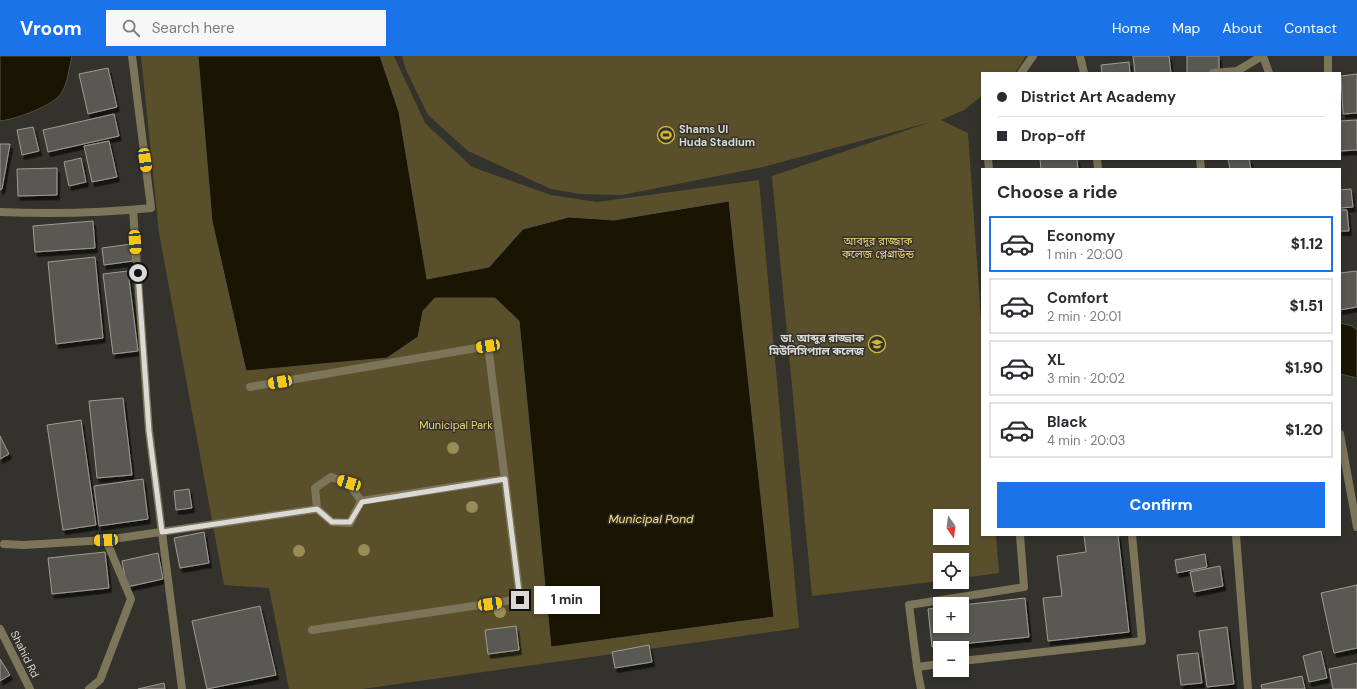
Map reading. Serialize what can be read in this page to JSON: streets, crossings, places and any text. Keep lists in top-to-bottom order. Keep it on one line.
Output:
{"streets":{"street":["Shahid Rd"]},"water":["Municipal Pond"],"parks":["আবদুর রাজ্জাক কলেজ প্লেগ্রাউন্ড","Municipal Park"],"places":{"sports":["Shams Ul Huda Stadium"],"school or university":["ডা. আব্দুর রাজ্জাক মিউনিসিপ্যাল কলেজ"]},"north":"bottom","page":{"header":"Vroom","search":"Search here","nav":["Home","Map","About","Contact"],"banner":["District Art Academy","Drop-off"],"heading":"Choose a ride","list":[{"name":"Economy","note":"1 min · 20:00","value":"$1.12"},{"name":"Comfort","note":"2 min · 20:01","value":"$1.51"},{"name":"XL","note":"3 min · 20:02","value":"$1.90"},{"name":"Black","note":"4 min · 20:03","value":"$1.20"}],"buttons":"Confirm","map_buttons":["+","−"],"bubble":"1 min"}}
